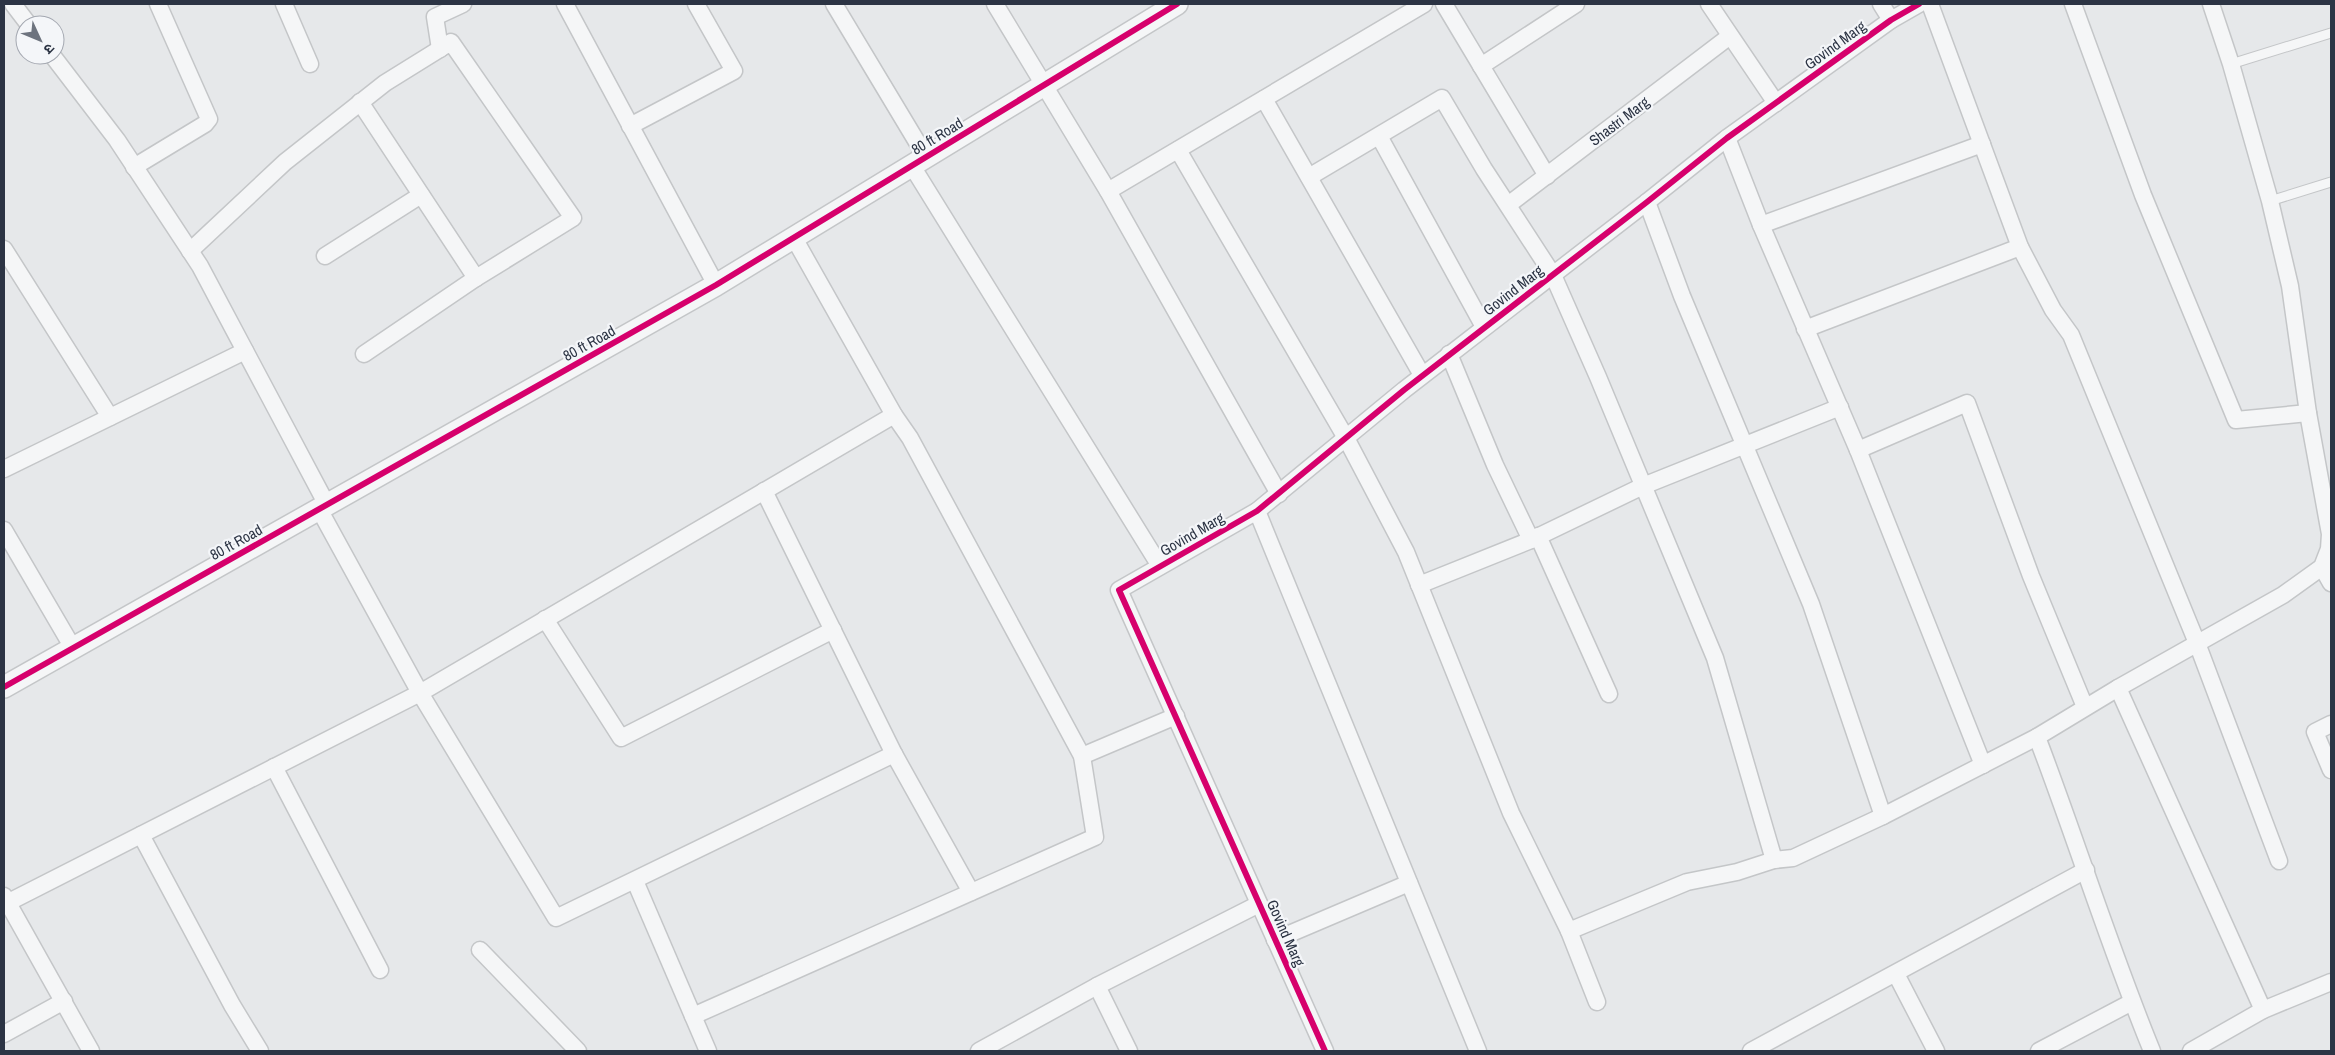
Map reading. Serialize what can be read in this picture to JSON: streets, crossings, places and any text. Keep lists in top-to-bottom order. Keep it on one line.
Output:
{"streets":{"street":["Govind Marg","Shastri Marg","80 ft Road"]},"north":"bottom right"}
